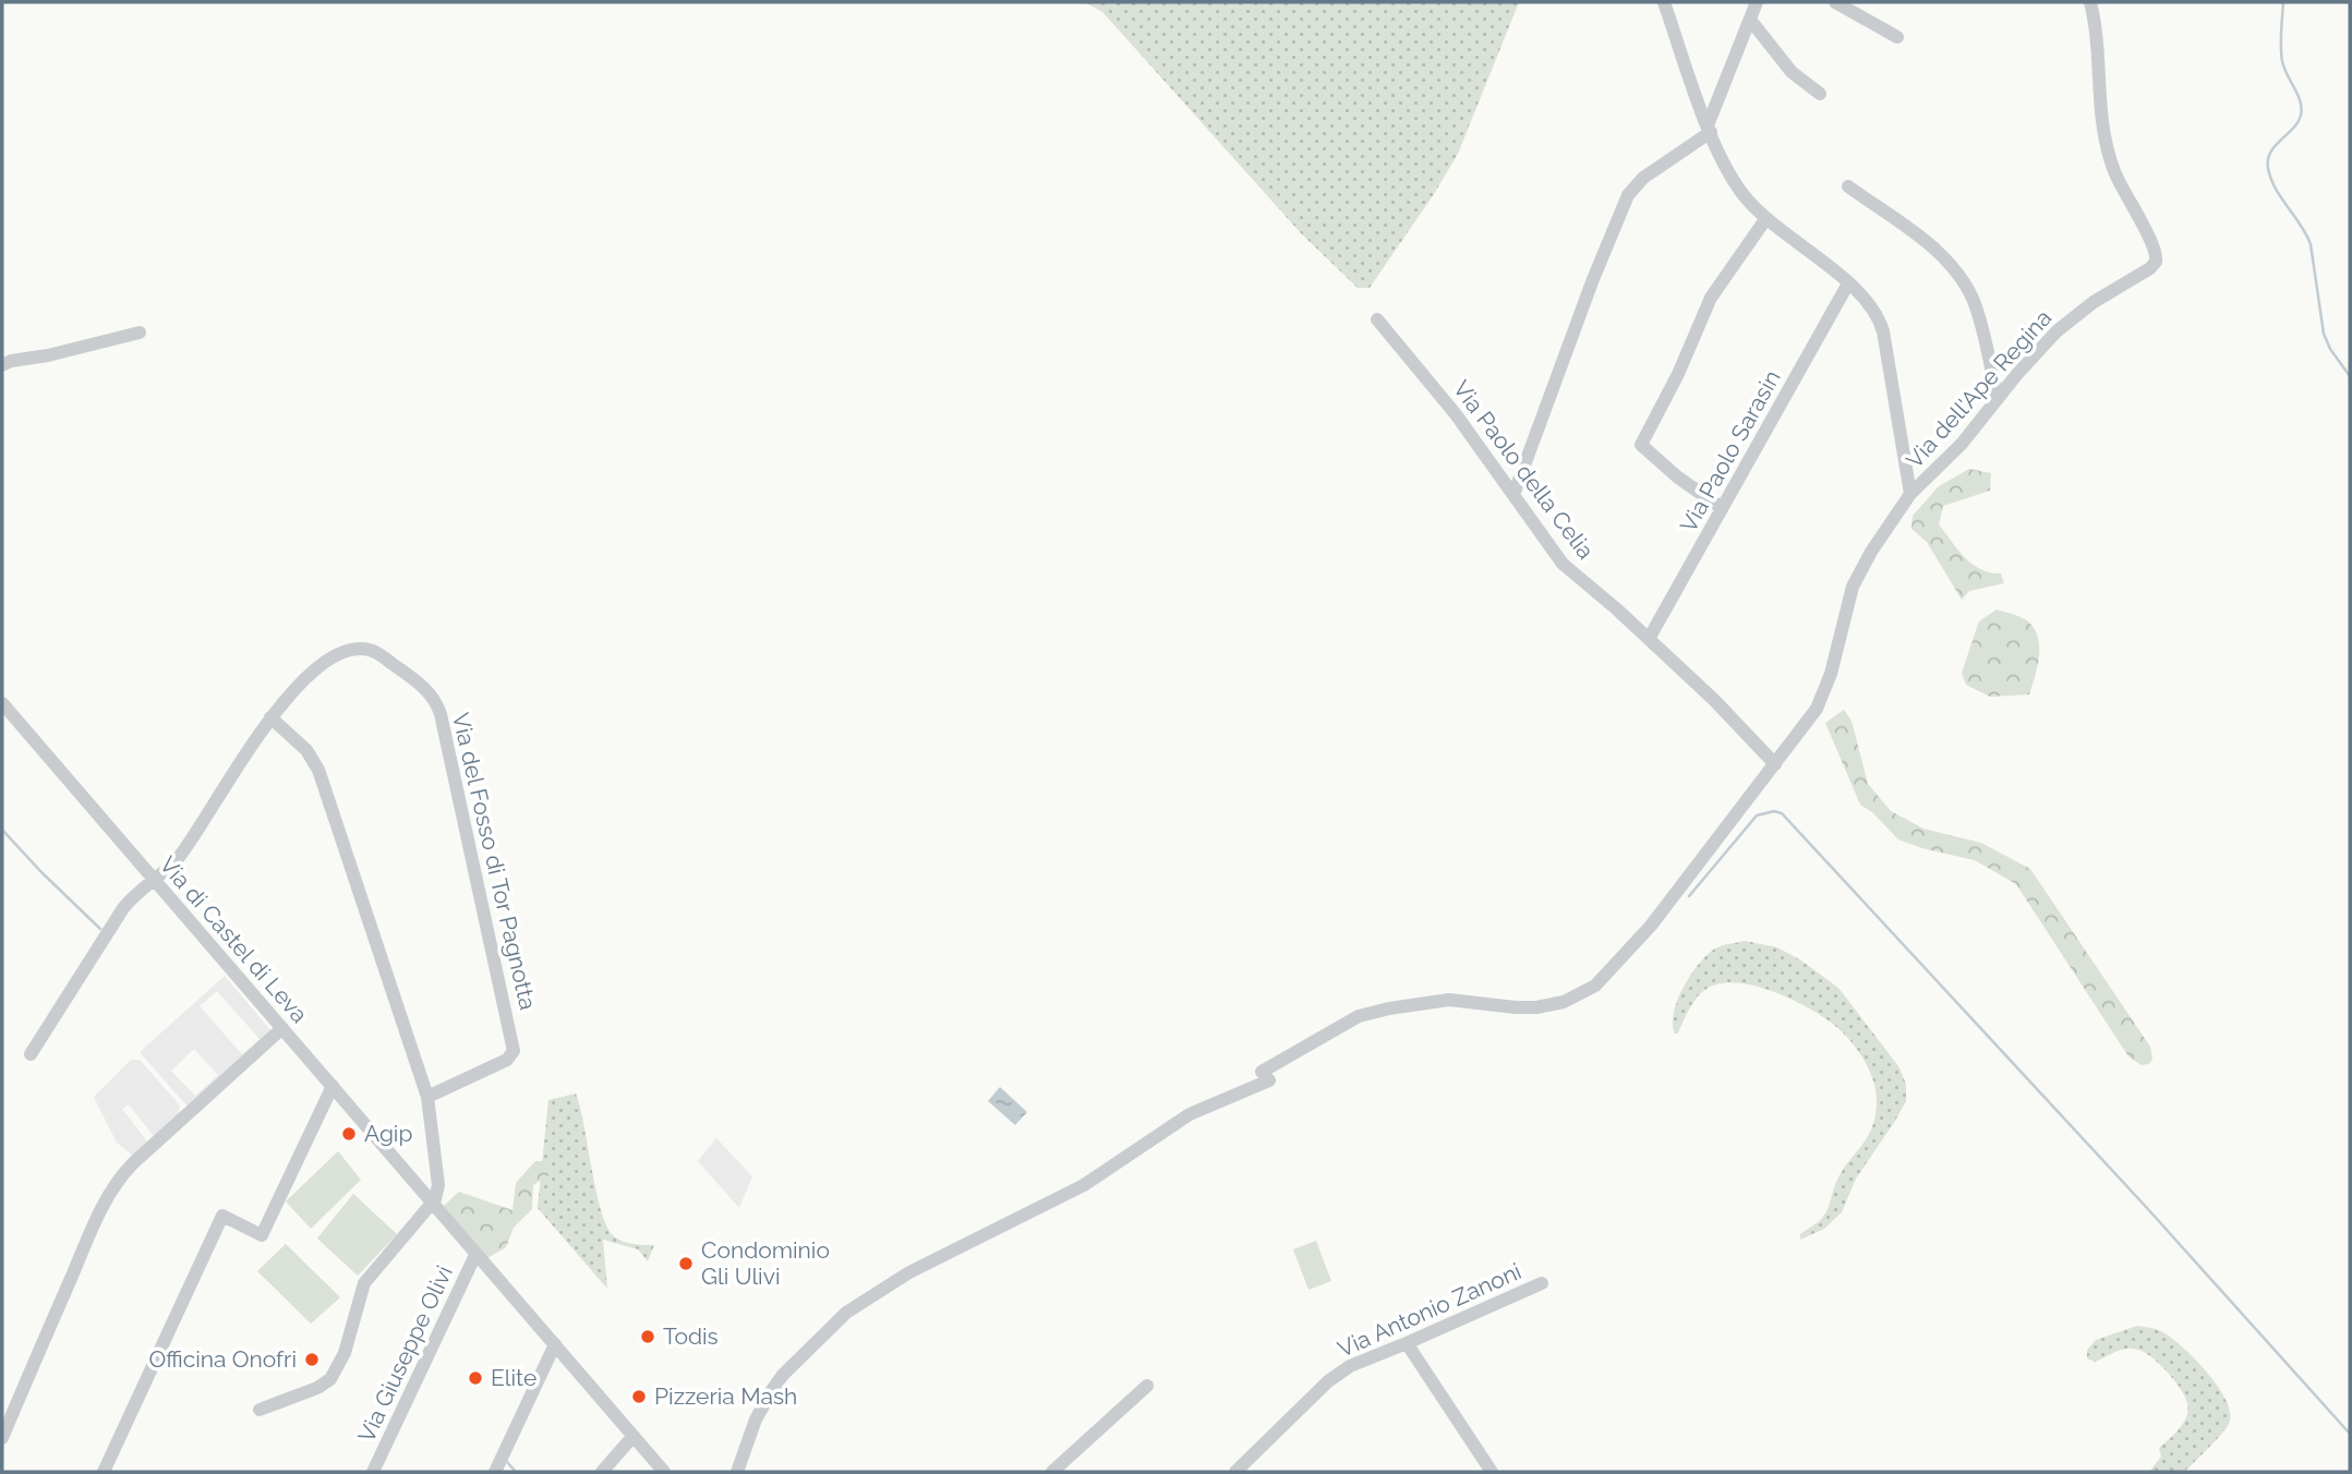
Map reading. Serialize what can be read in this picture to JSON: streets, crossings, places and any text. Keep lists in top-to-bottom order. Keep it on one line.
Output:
{"streets":{"street":["Via dell'Ape Regina","Via Paolo Sarasin","Via Paolo della Celia","Via del Fosso di Tor Pagnotta","Via di Castel di Leva","Via Antonio Zanoni","Via Giuseppe Olivi"]},"crossings":[["Via dell'Ape Regina","Via Paolo della Celia"],["Via Paolo Sarasin","Via Paolo della Celia"],["Via del Fosso di Tor Pagnotta","Via di Castel di Leva"],["Via di Castel di Leva","Via Giuseppe Olivi"]],"places":["Agip","Condominio Gli Ulivi","Todis","Officina Onofri","Elite","Pizzeria Mash"]}
